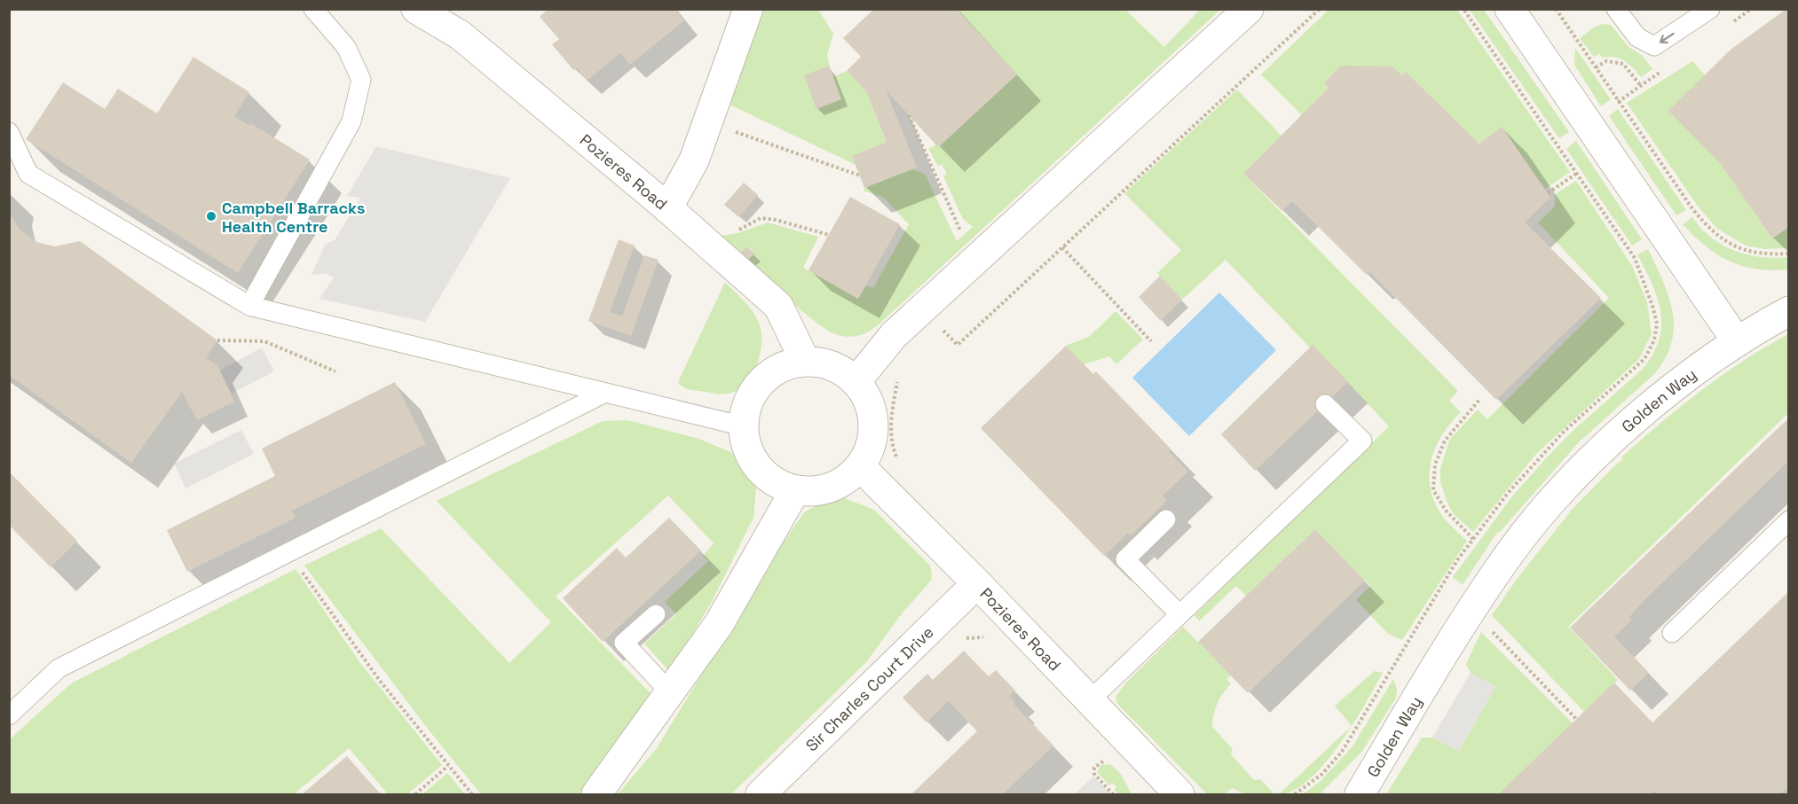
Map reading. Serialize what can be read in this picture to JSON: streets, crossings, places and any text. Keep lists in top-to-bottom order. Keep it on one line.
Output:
{"streets":{"street":["Pozieres Road","Golden Way","Sir Charles Court Drive"]},"crossings":[["Pozieres Road","Sir Charles Court Drive"]],"places":["Campbell Barracks Health Centre"]}
